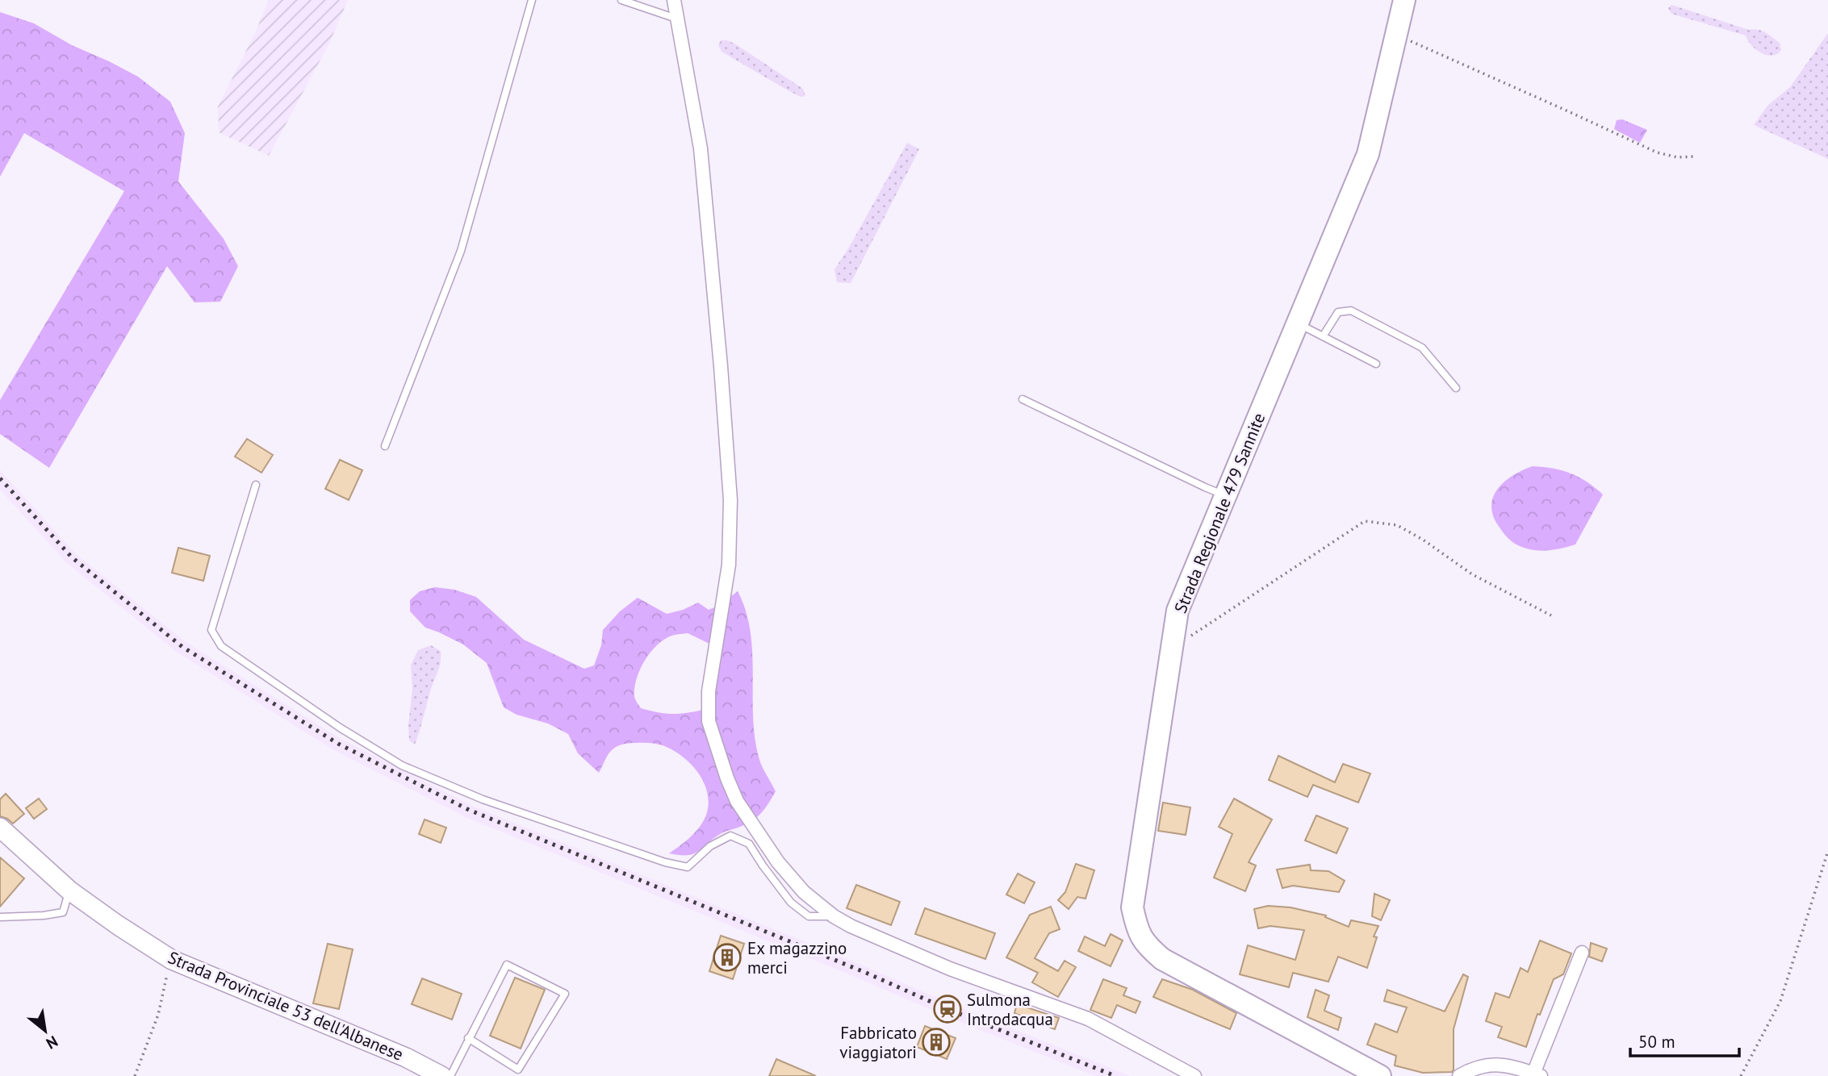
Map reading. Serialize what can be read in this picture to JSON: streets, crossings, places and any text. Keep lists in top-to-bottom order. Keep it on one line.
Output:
{"streets":{"main road":["Strada Regionale 479 Sannite","Strada Provinciale 53 dell'Albanese"]},"places":{"building":["Ex magazzino merci","Fabbricato viaggiatori"],"station":["Sulmona Introdacqua"]},"scale_bar":"50 m","north":"bottom right"}
